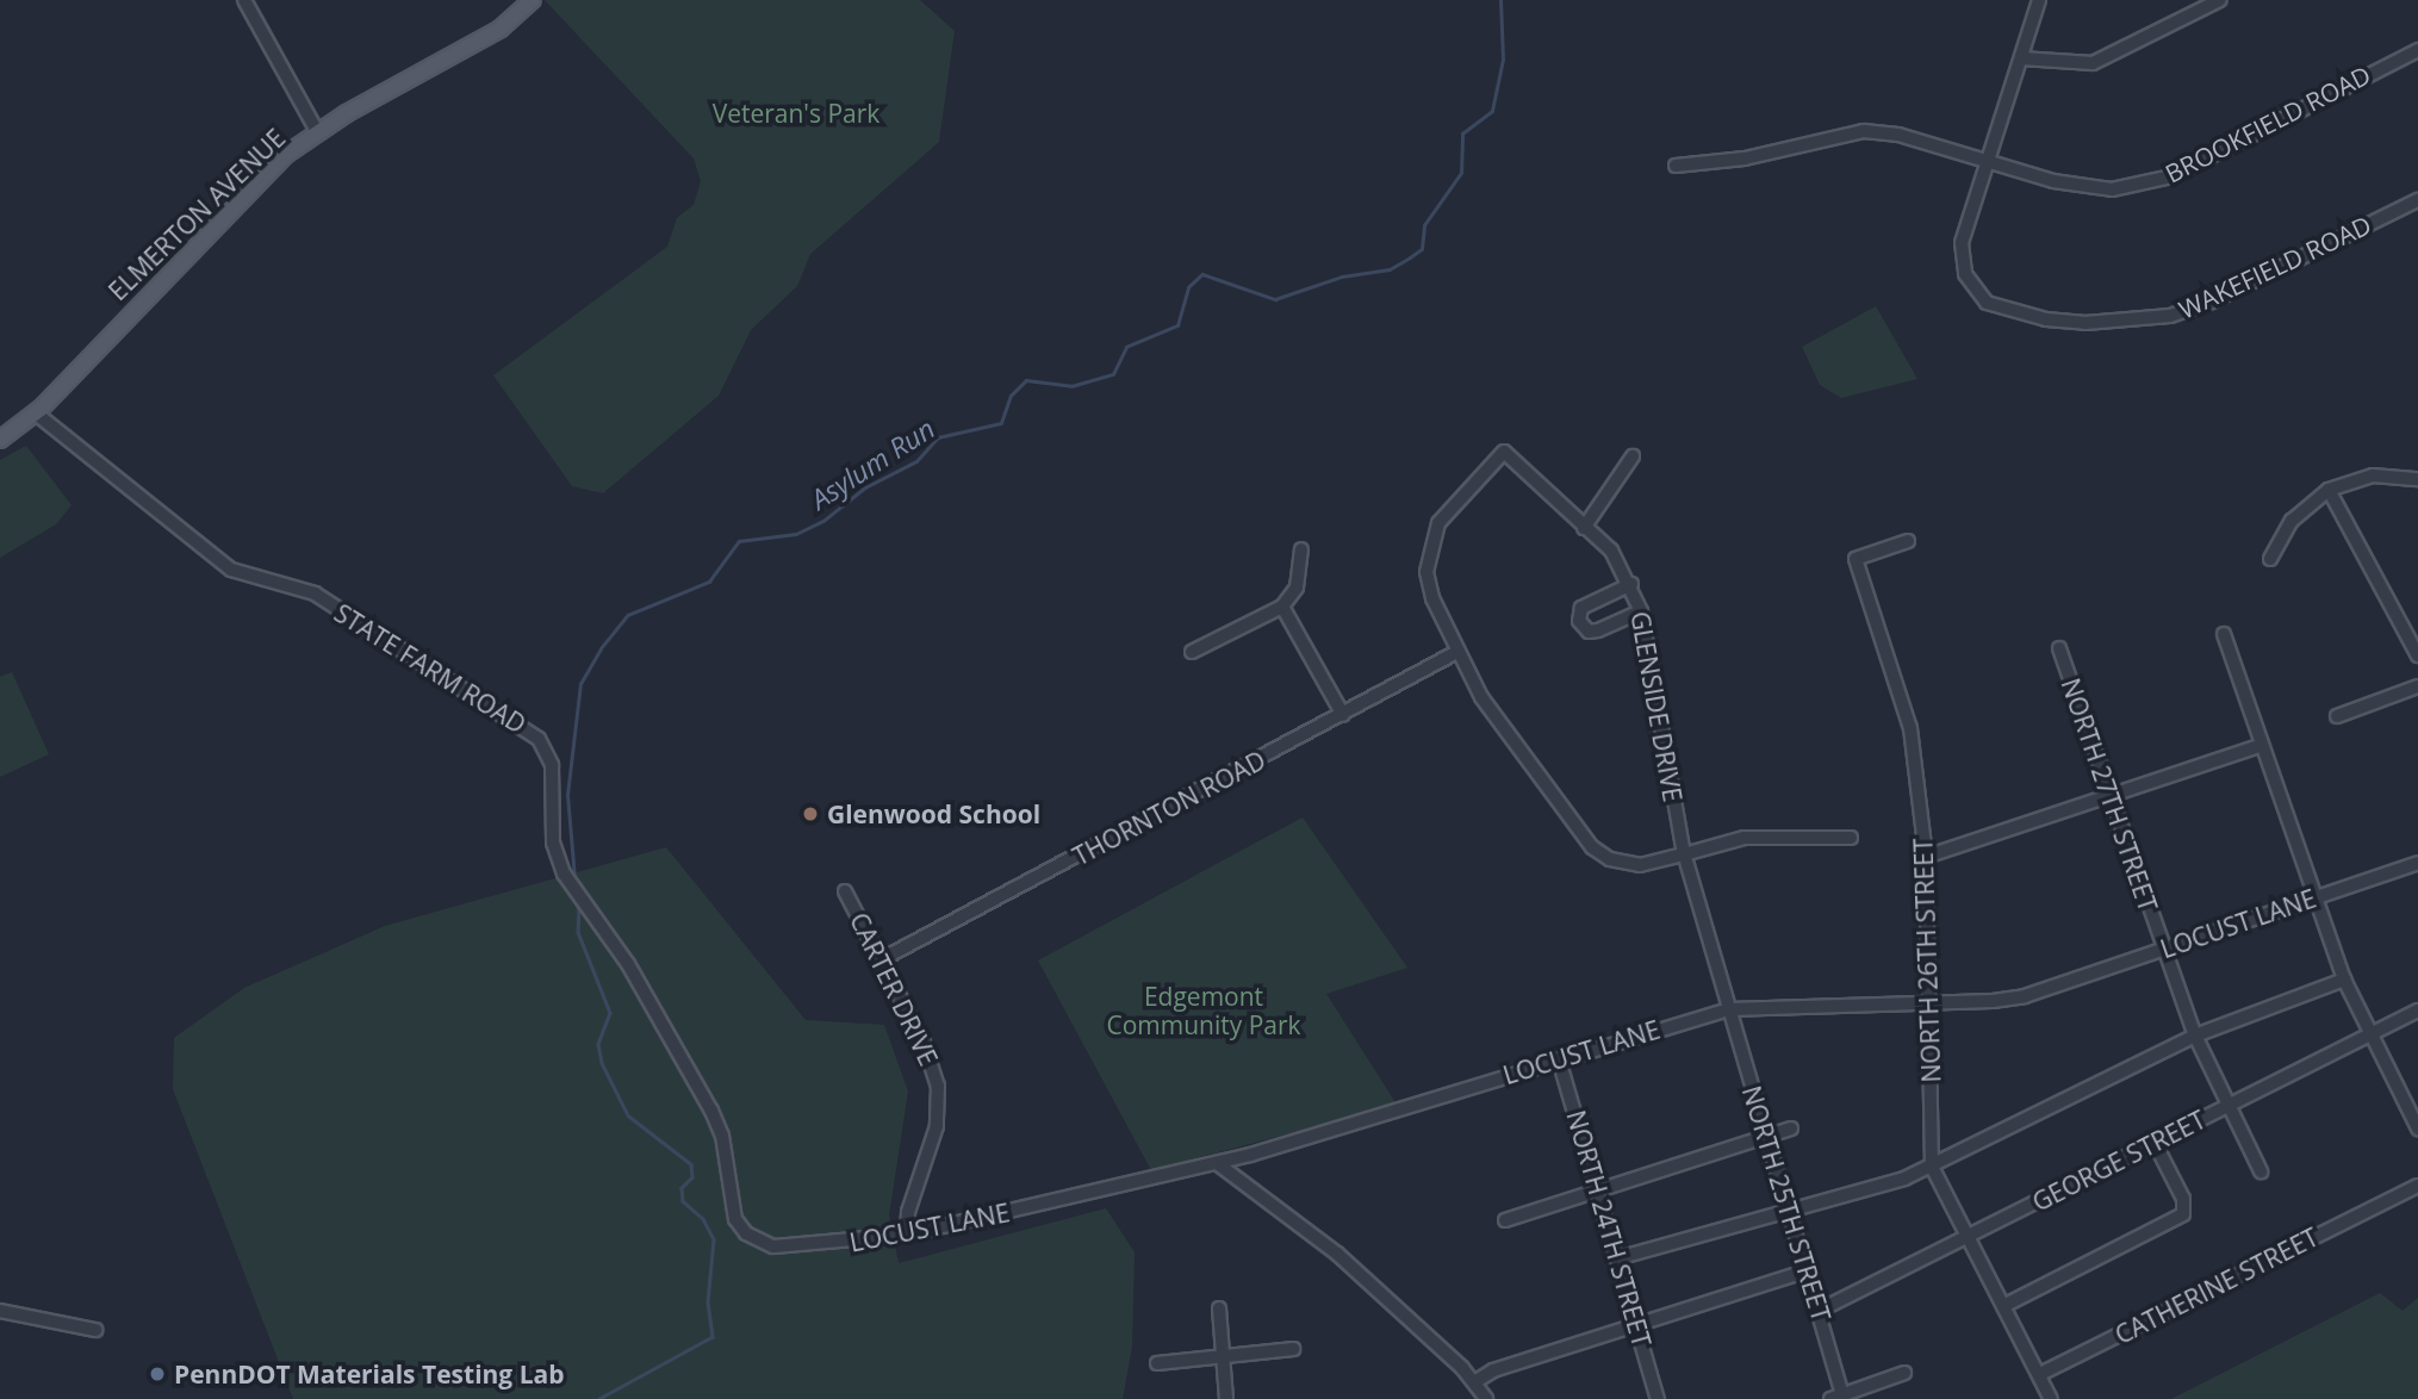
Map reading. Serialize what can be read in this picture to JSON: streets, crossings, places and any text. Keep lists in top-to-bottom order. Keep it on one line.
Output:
{"streets":{"main road":["ELMERTON AVENUE"],"street":["BROOKFIELD ROAD","WAKEFIELD ROAD","STATE FARM ROAD","GLENSIDE DRIVE","NORTH 27TH STREET","THORNTON ROAD","LOCUST LANE","NORTH 26TH STREET","CARTER DRIVE","GEORGE STREET","NORTH 25TH STREET","NORTH 24TH STREET","CATHERINE STREET"]},"crossings":[["BROOKFIELD ROAD","WAKEFIELD ROAD"],["ELMERTON AVENUE","STATE FARM ROAD"],["STATE FARM ROAD","LOCUST LANE"],["GLENSIDE DRIVE","THORNTON ROAD"],["GLENSIDE DRIVE","LOCUST LANE"],["GLENSIDE DRIVE","NORTH 25TH STREET"],["NORTH 27TH STREET","LOCUST LANE"],["NORTH 27TH STREET","GEORGE STREET"],["THORNTON ROAD","CARTER DRIVE"],["LOCUST LANE","NORTH 26TH STREET"],["LOCUST LANE","CARTER DRIVE"],["LOCUST LANE","NORTH 25TH STREET"],["LOCUST LANE","NORTH 24TH STREET"],["NORTH 26TH STREET","GEORGE STREET"],["NORTH 26TH STREET","CATHERINE STREET"],["GEORGE STREET","NORTH 25TH STREET"]],"water":["Asylum Run"],"parks":["Veteran's Park","Edgemont Community Park"],"places":["Glenwood School","PennDOT Materials Testing Lab"]}
